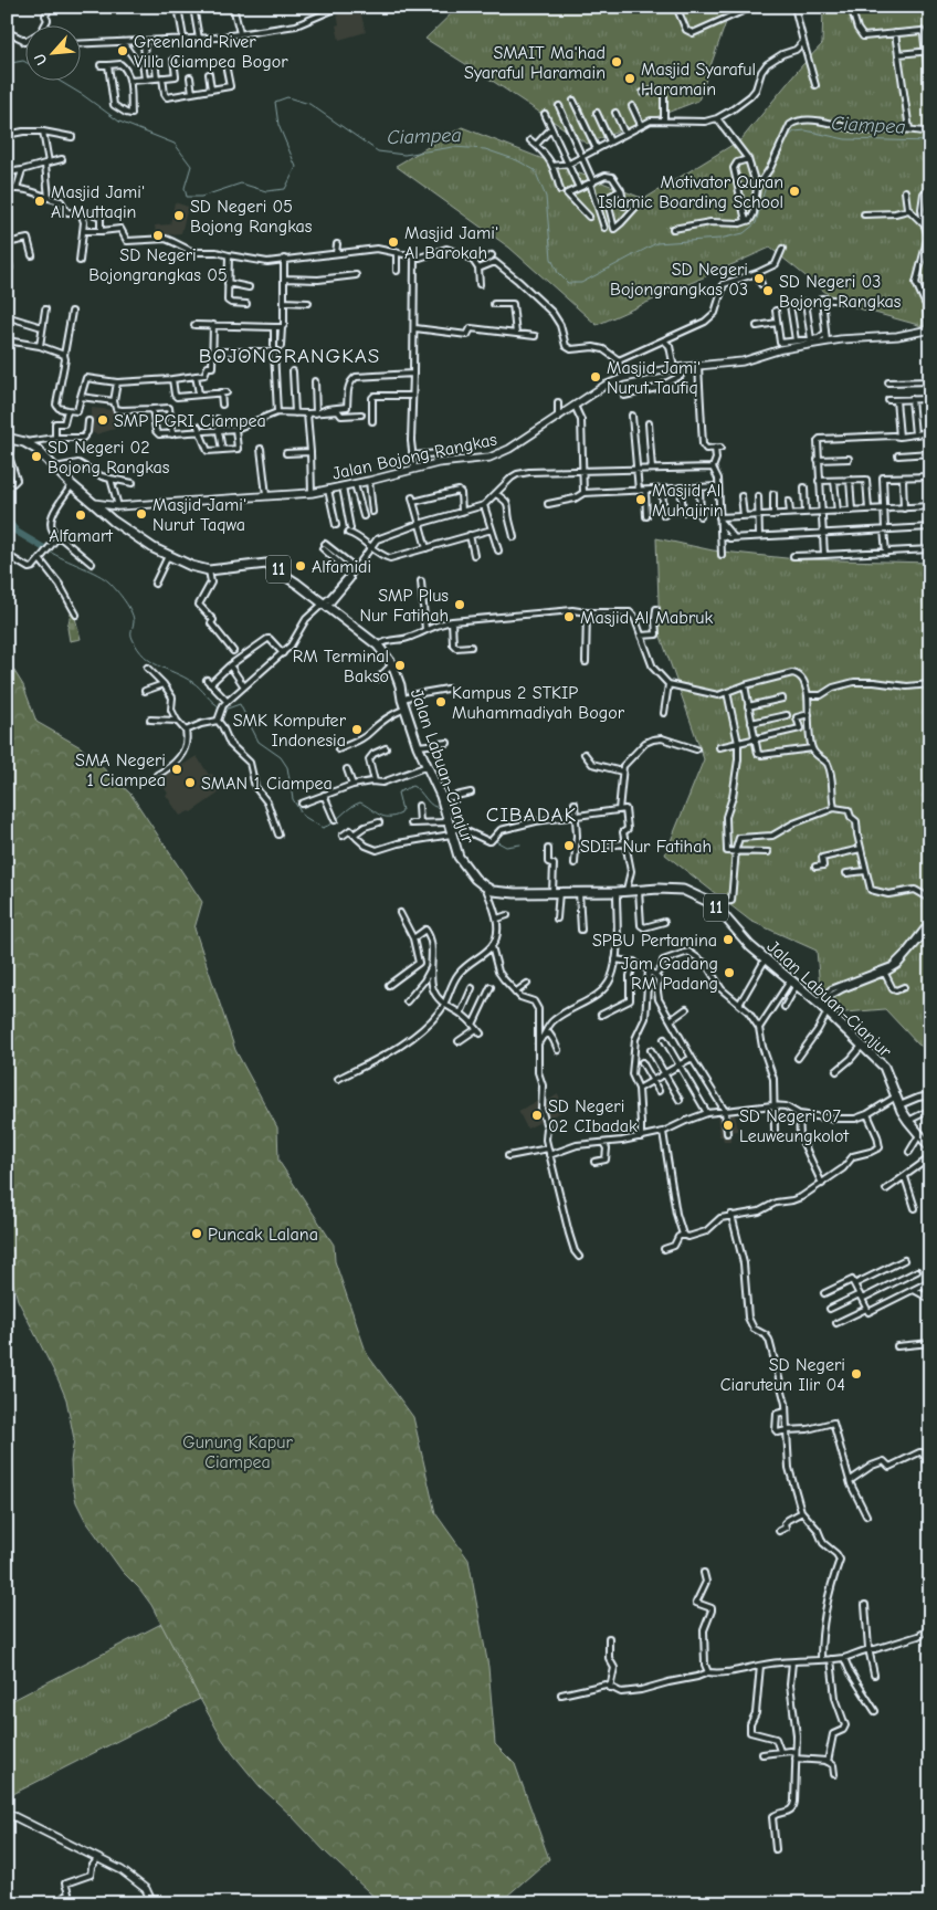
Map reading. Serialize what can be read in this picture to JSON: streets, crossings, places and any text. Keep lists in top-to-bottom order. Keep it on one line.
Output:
{"streets":{"highway":["11","Jalan Labuan-Cianjur"],"main road":["Jalan Bojong Rangkas"]},"crossings":[["Jalan Bojong Rangkas","Jalan Labuan-Cianjur"],["11","Jalan Labuan-Cianjur"]],"districts":["BOJONGRANGKAS","CIBADAK"],"water":["Ciampea"],"parks":["Gunung Kapur Ciampea"],"places":["Greenland River Villa Ciampea Bogor","SMAIT Ma'had Syaraful Haramain","Masjid Syaraful Haramain","Motivator Quran Islamic Boarding School","Masjid Jami' Al Muttaqin","SD Negeri 05 Bojong Rangkas","SD Negeri Bojongrangkas 05","Masjid Jami' Al Barokah","SD Negeri Bojongrangkas 03","SD Negeri 03 Bojong Rangkas","Masjid Jami' Nurut Taufiq","SMP PGRI Ciampea","SD Negeri 02 Bojong Rangkas","Masjid Al Muhajirin","Masjid Jami' Nurut Taqwa","Alfamart","Alfamidi","SMP Plus Nur Fatihah","Masjid Al Mabruk","RM Terminal Bakso","Kampus 2 STKIP Muhammadiyah Bogor","SMK Komputer Indonesia","SMA Negeri 1 Ciampea","SMAN 1 Ciampea","SDIT Nur Fatihah","SPBU Pertamina","Jam Gadang RM Padang","SD Negeri 02 CIbadak","SD Negeri 07 Leuweungkolot","Puncak Lalana","SD Negeri Ciaruteun Ilir 04"],"north":"bottom left"}
